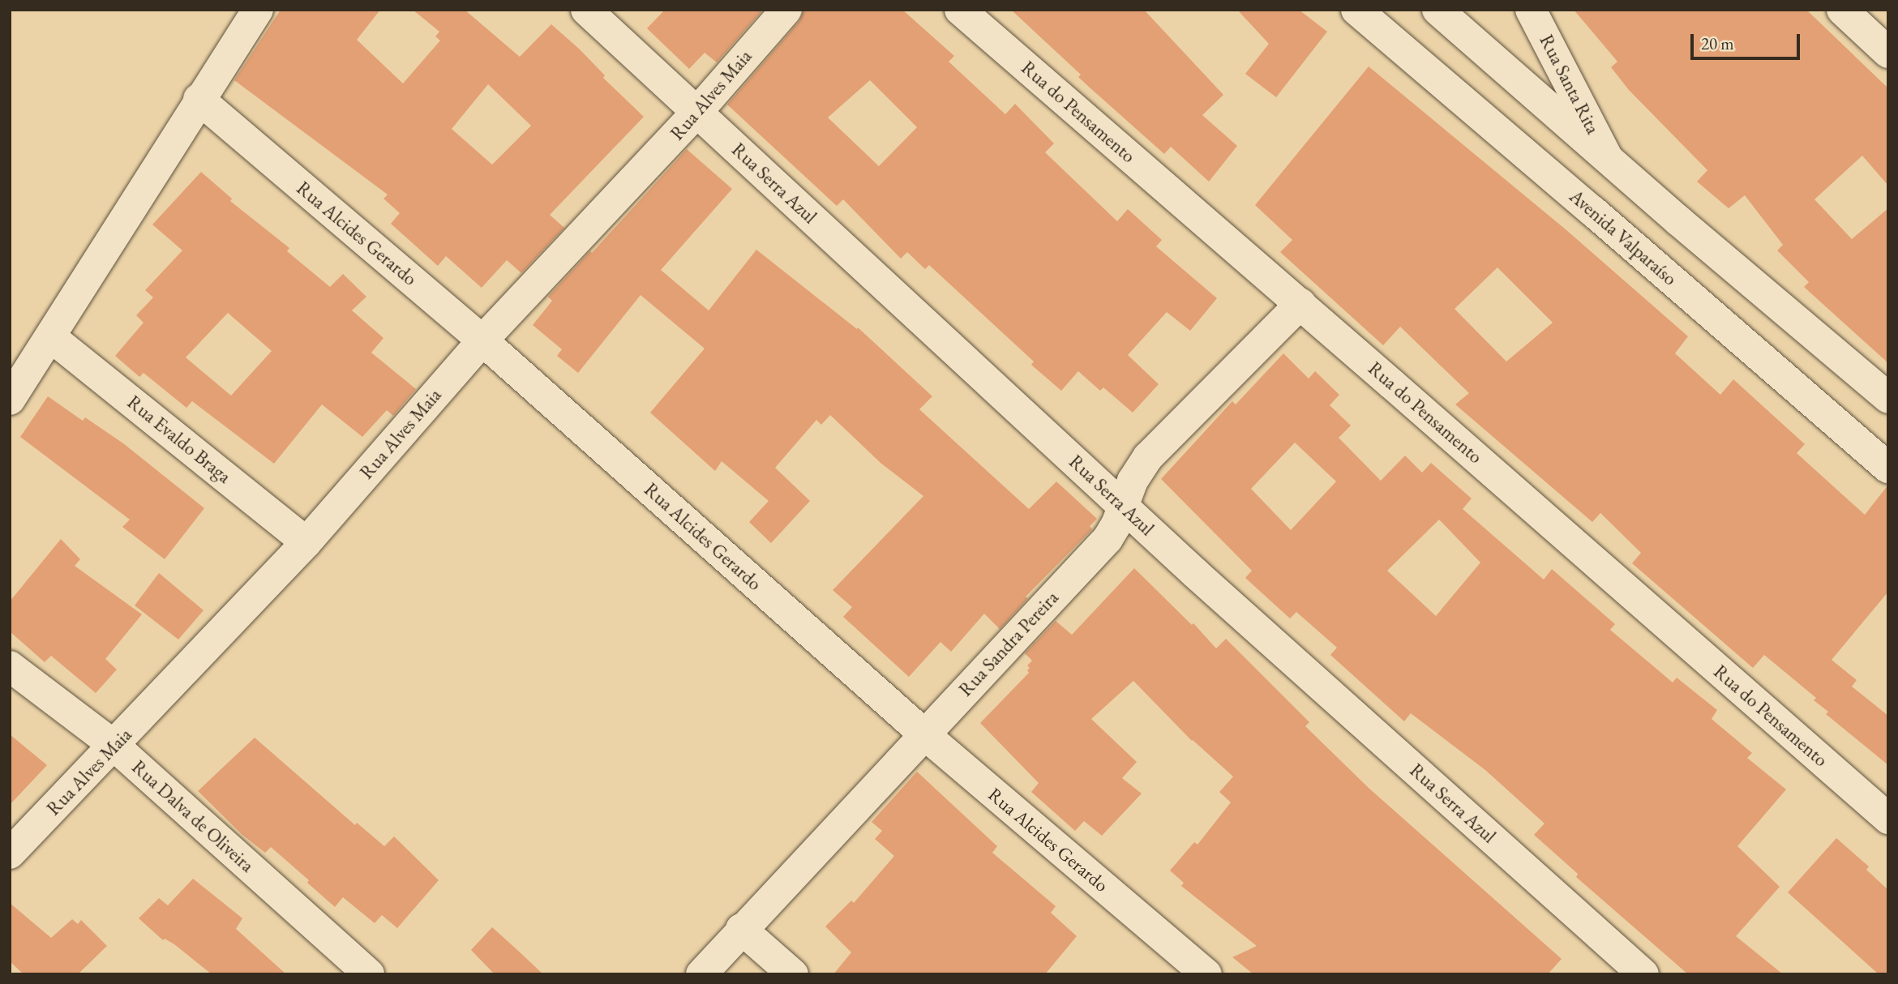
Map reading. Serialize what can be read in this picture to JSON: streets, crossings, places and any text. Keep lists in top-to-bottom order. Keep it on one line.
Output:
{"streets":{"street":["Rua Santa Rita","Rua Alves Maia","Rua do Pensamento","Rua Serra Azul","Rua Alcides Gerardo","Avenida Valparaíso","Rua Evaldo Braga","Rua Sandra Pereira","Rua Dalva de Oliveira"]},"crossings":[["Rua Alves Maia","Rua Serra Azul"],["Rua Alves Maia","Rua Alcides Gerardo"],["Rua Alves Maia","Rua Evaldo Braga"],["Rua Alves Maia","Rua Dalva de Oliveira"],["Rua do Pensamento","Rua Sandra Pereira"],["Rua Serra Azul","Rua Sandra Pereira"],["Rua Alcides Gerardo","Rua Sandra Pereira"]],"scale_bar":"20 m"}
